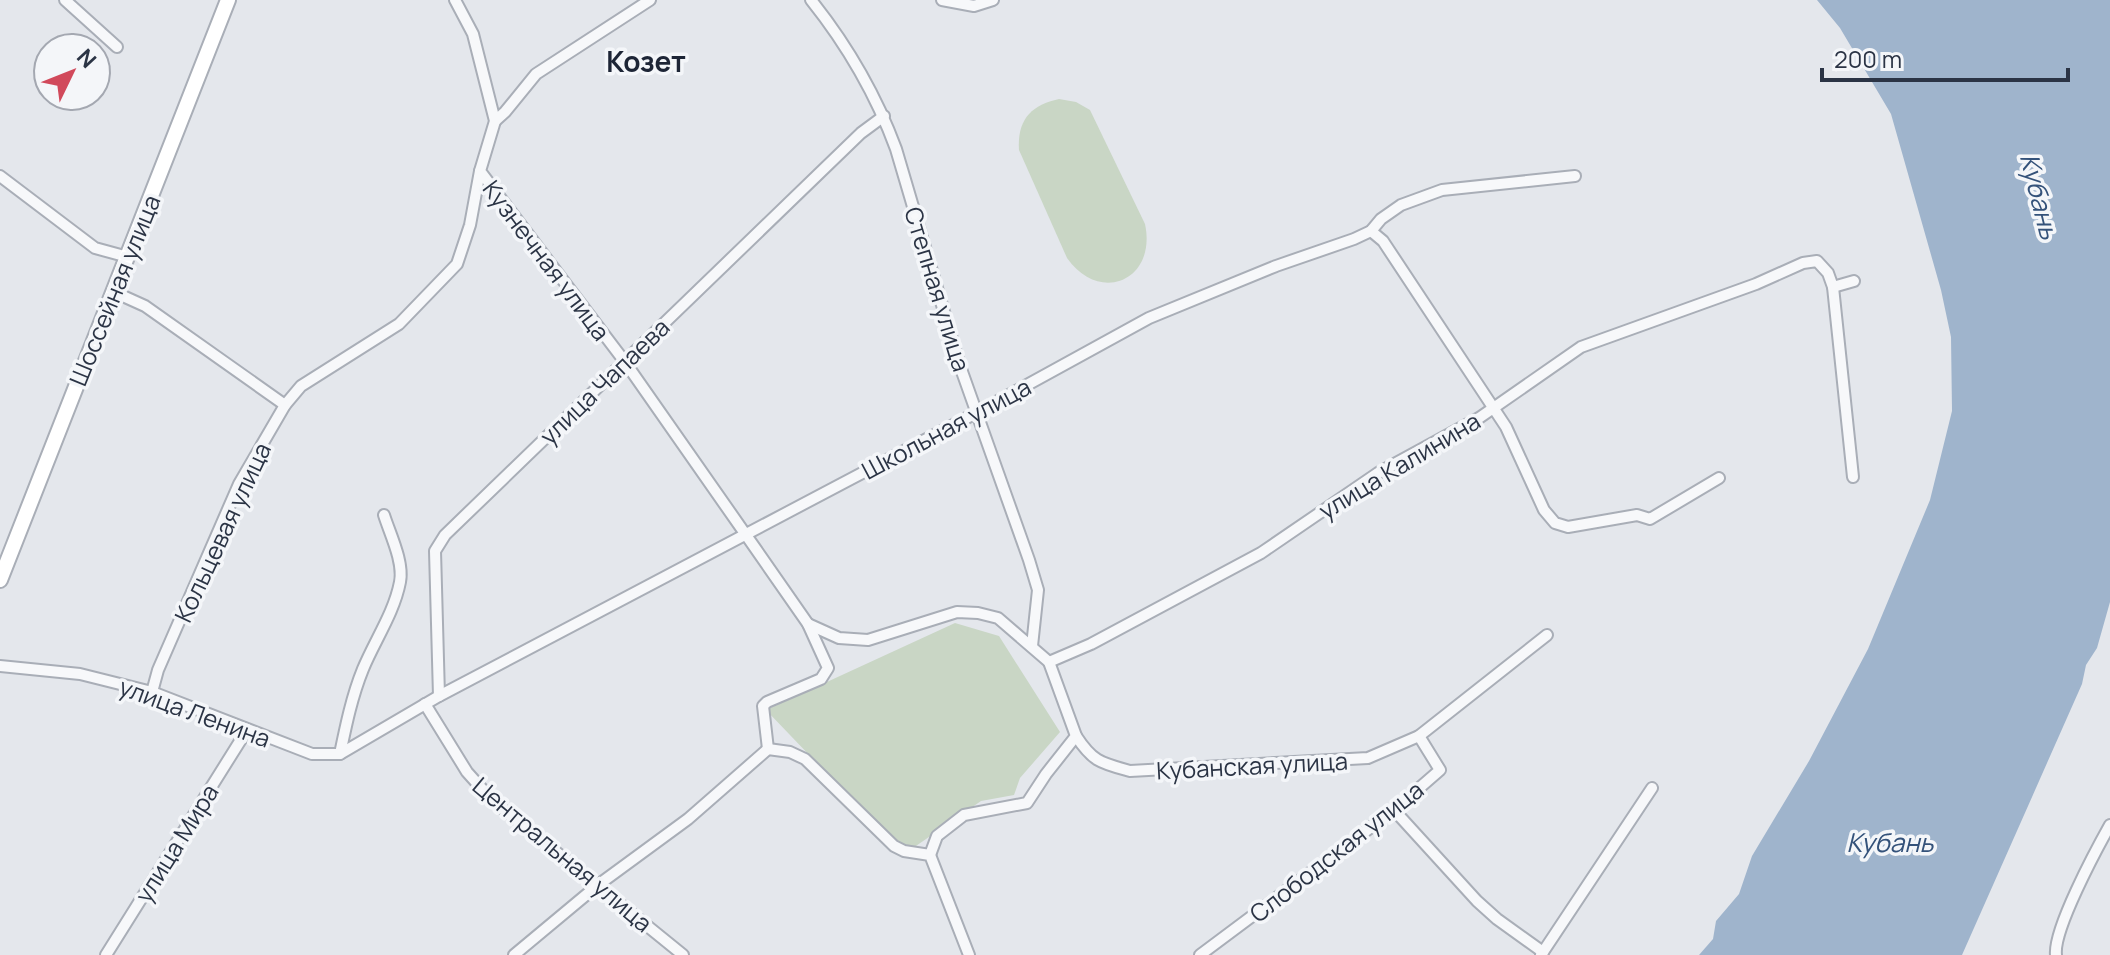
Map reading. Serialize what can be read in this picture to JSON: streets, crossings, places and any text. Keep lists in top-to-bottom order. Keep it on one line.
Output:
{"streets":{"street":["Кузнечная улица","Степная улица","Шоссейная улица","улица Чапаева","Школьная улица","улица Калинина","Кольцевая улица","улица Ленина","Кубанская улица","улица Мира","Слободская улица","Центральная улица"]},"crossings":[["Кузнечная улица","улица Чапаева"],["Кузнечная улица","Школьная улица"],["Кузнечная улица","Кольцевая улица"],["Степная улица","улица Чапаева"],["Степная улица","Школьная улица"],["улица Чапаева","Школьная улица"],["Школьная улица","улица Ленина"],["Школьная улица","Центральная улица"],["Кольцевая улица","улица Ленина"],["улица Ленина","улица Мира"],["Кубанская улица","Слободская улица"]],"districts":["Козет"],"water":["Кубань"],"scale_bar":"200 m","north":"top right"}
